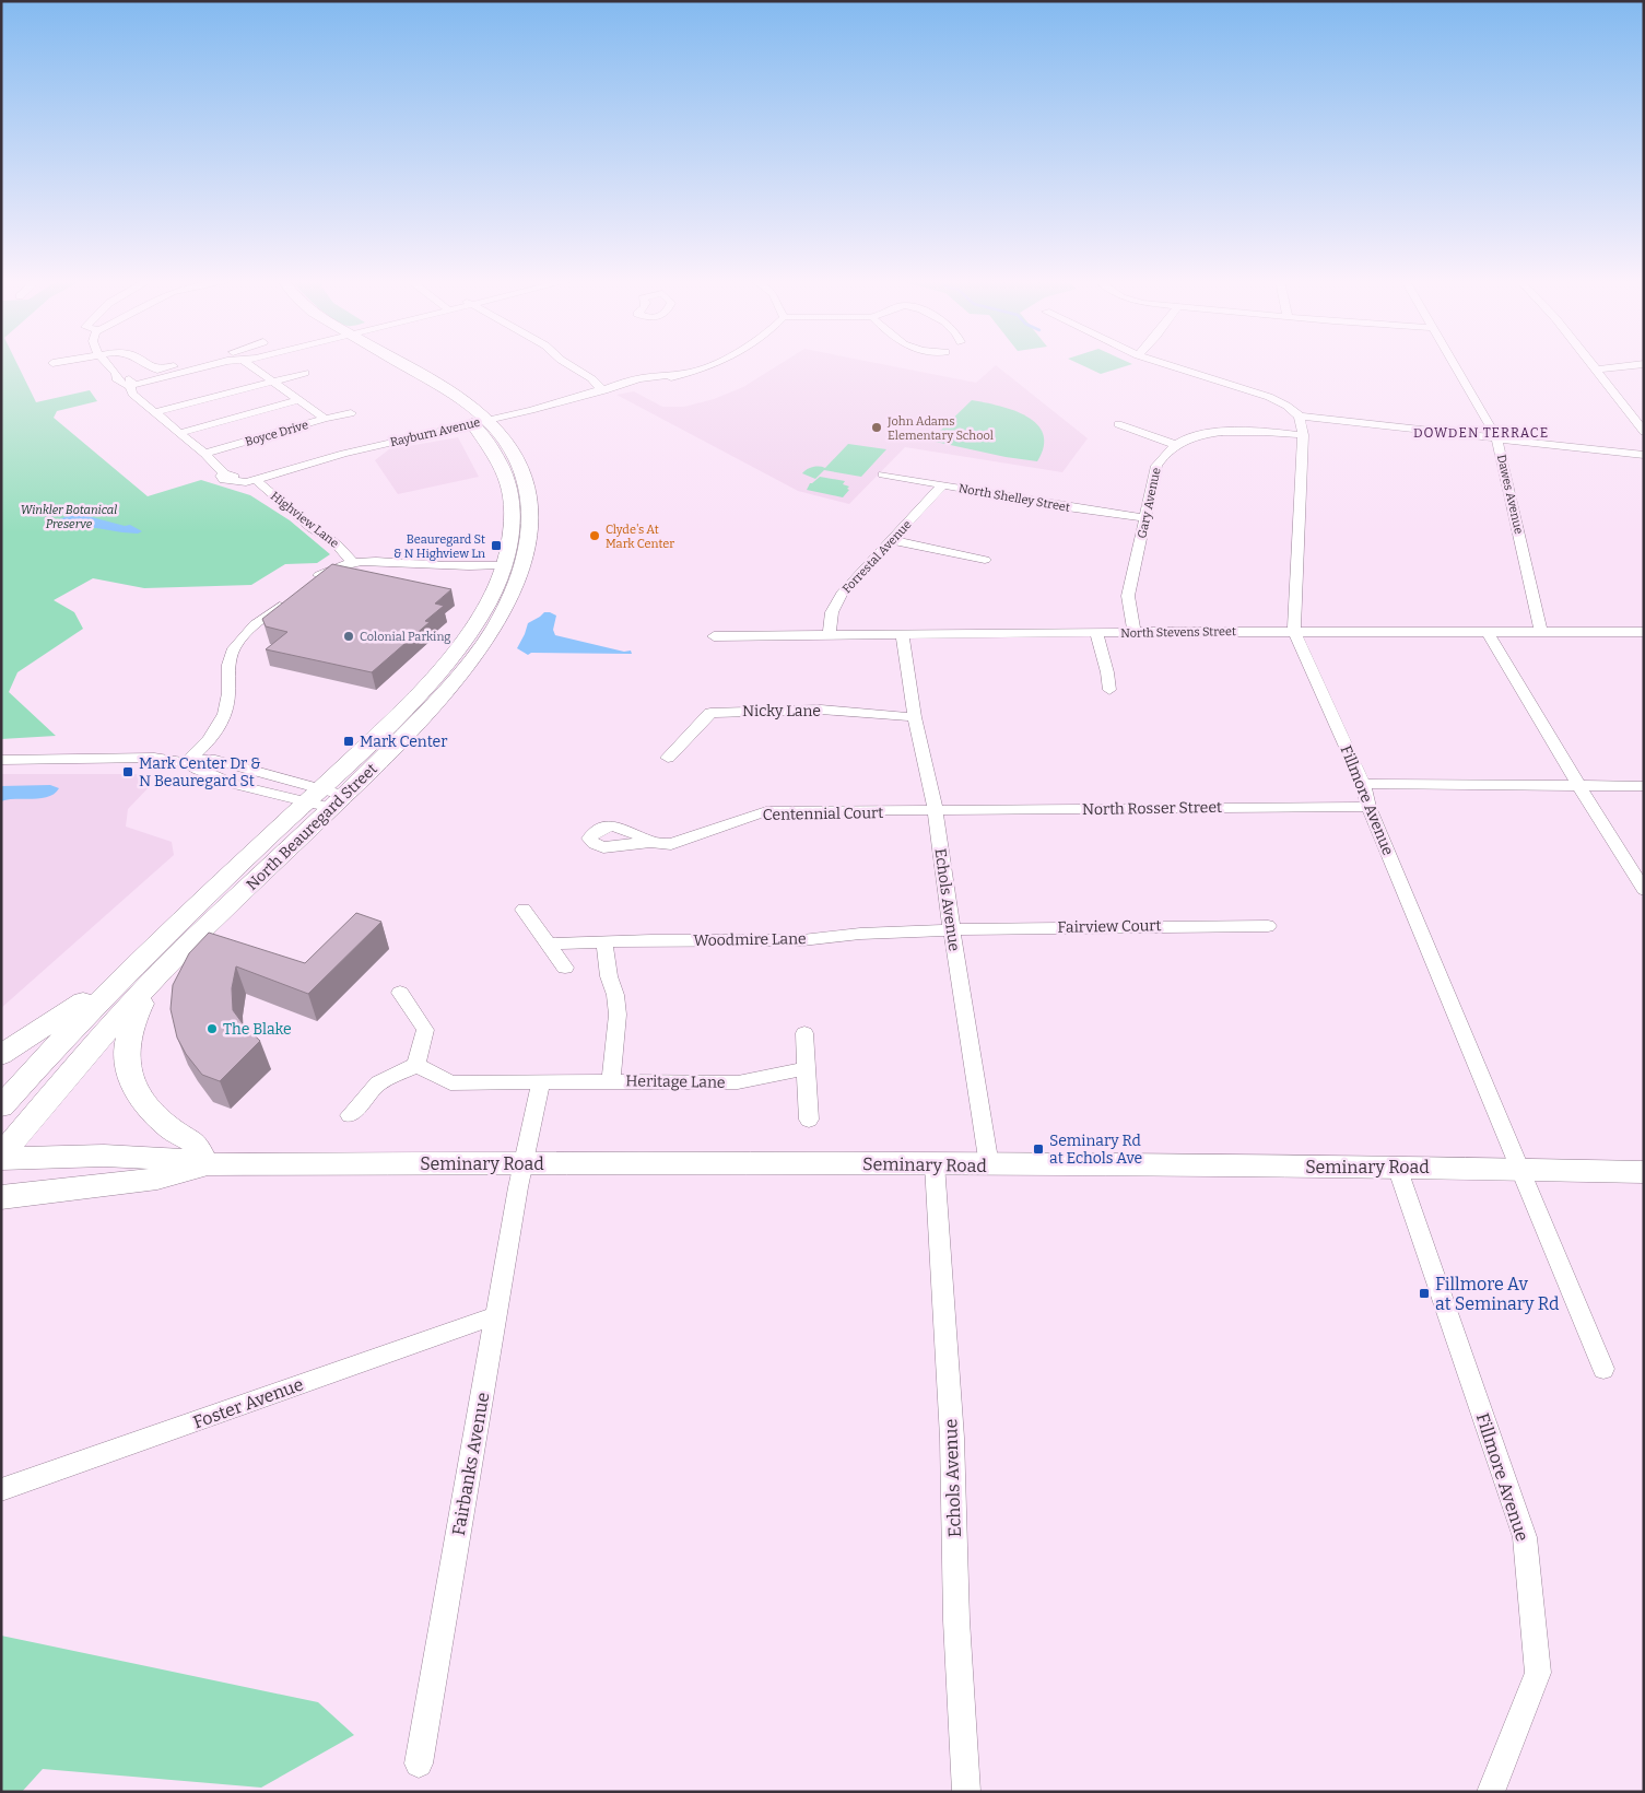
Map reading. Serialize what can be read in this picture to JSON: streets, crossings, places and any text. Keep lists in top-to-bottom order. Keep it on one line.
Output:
{"streets":{"main road":["North Beauregard Street","Seminary Road"],"street":["Rayburn Avenue","Boyce Drive","Dawes Avenue","North Shelley Street","Gary Avenue","Highview Lane","Forrestal Avenue","North Stevens Street","Nicky Lane","Fillmore Avenue","North Rosser Street","Centennial Court","Echols Avenue","Fairview Court","Woodmire Lane","Heritage Lane","Foster Avenue","Fairbanks Avenue"]},"crossings":[["Rayburn Avenue","Boyce Drive"],["Rayburn Avenue","Highview Lane"],["Rayburn Avenue","North Beauregard Street"],["Dawes Avenue","North Stevens Street"],["North Shelley Street","Gary Avenue"],["North Shelley Street","Forrestal Avenue"],["Gary Avenue","North Stevens Street"],["Highview Lane","North Beauregard Street"],["Forrestal Avenue","North Stevens Street"],["North Stevens Street","Fillmore Avenue"],["North Stevens Street","Echols Avenue"],["Nicky Lane","Echols Avenue"],["Fillmore Avenue","North Rosser Street"],["Fillmore Avenue","Seminary Road"],["North Rosser Street","Centennial Court"],["North Rosser Street","Echols Avenue"],["Centennial Court","Echols Avenue"],["North Beauregard Street","Seminary Road"],["Echols Avenue","Fairview Court"],["Echols Avenue","Woodmire Lane"],["Echols Avenue","Seminary Road"],["Fairview Court","Woodmire Lane"],["Seminary Road","Fairbanks Avenue"],["Foster Avenue","Fairbanks Avenue"]],"districts":["DOWDEN TERRACE"],"parks":["Winkler Botanical Preserve"],"places":{"other":["John Adams Elementary School","Clyde's At Mark Center","Colonial Parking","The Blake"],"transit":["Beauregard St & N Highview Ln","Mark Center","Mark Center Dr & N Beauregard St","Seminary Rd at Echols Ave","Fillmore Av at Seminary Rd"]}}
